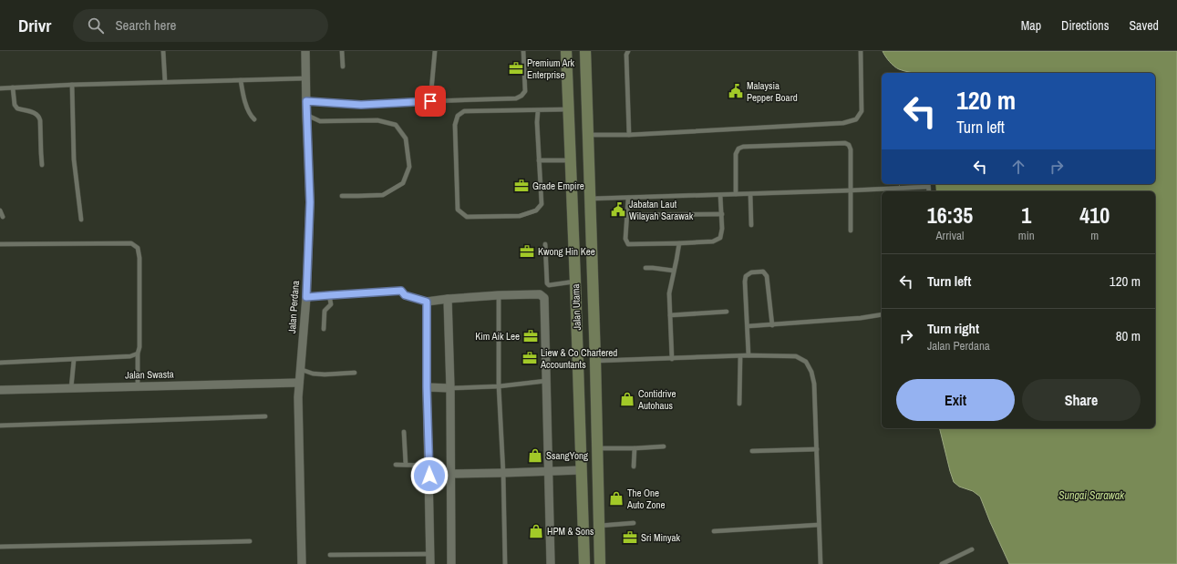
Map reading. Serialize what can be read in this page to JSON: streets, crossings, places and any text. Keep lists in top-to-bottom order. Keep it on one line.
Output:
{"streets":{"main road":["Jalan Utama"],"street":["Jalan Perdana","Jalan Swasta"]},"crossings":[["Jalan Perdana","Jalan Swasta"]],"water":["Sungai Sarawak"],"places":{"office":["Premium Ark Enterprise","Grade Empire","Kwong Hin Kee","Kim Aik Lee","Liew & Co Chartered Accountants","Sri Minyak"],"public building":["Malaysia Pepper Board","Jabatan Laut Wilayah Sarawak"],"shop":["Contidrive Autohaus","SsangYong","The One Auto Zone","HPM & Sons"]},"page":{"header":"Drivr","search":"Search here","nav":["Map","Directions","Saved"],"turn":["120 m","Turn left"],"eta":["16:35","Arrival","1","min","410","m"],"list":[{"name":"Turn left","value":"120 m"},{"name":"Turn right","note":"Jalan Perdana","value":"80 m"}],"buttons":["Exit","Share"]}}
